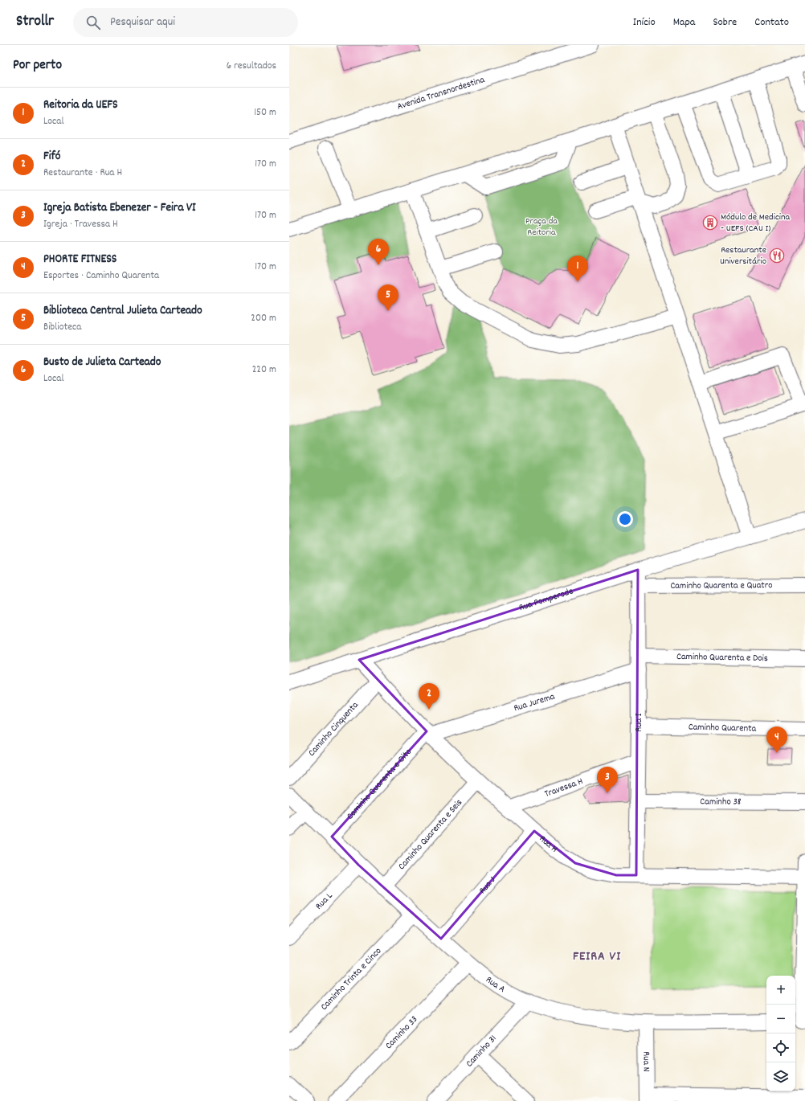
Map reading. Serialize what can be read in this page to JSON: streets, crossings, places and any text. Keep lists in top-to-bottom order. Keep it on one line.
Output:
{"streets":{"street":["Avenida Transnordestina","Caminho Quarenta e Quatro","Rua Pomperode","Caminho Quarenta e Dois","Rua Jurema","Rua I","Caminho Quarenta","Caminho Cinquenta","Caminho Quarenta e Oito","Travessa H","Caminho 38","Caminho Quarenta e Seis","Rua H","Rua J","Rua L","Caminho Trinta e Cinco","Rua A","Caminho 33","Caminho 31","Rua N"]},"crossings":[["Caminho Quarenta e Quatro","Rua I"],["Rua Pomperode","Rua I"],["Rua Pomperode","Rua H"],["Caminho Quarenta e Dois","Rua Jurema"],["Caminho Quarenta e Dois","Rua I"],["Rua Jurema","Rua I"],["Rua Jurema","Caminho Quarenta e Oito"],["Rua Jurema","Rua H"],["Rua I","Caminho Quarenta"],["Rua I","Travessa H"],["Rua I","Caminho 38"],["Rua I","Rua H"],["Caminho Cinquenta","Rua H"],["Caminho Quarenta e Oito","Rua H"],["Caminho Quarenta e Oito","Rua A"],["Travessa H","Rua H"],["Caminho Quarenta e Seis","Rua H"],["Caminho Quarenta e Seis","Rua A"],["Rua H","Rua J"],["Rua J","Rua A"],["Rua L","Rua A"],["Caminho Trinta e Cinco","Rua A"],["Rua A","Caminho 33"],["Rua A","Caminho 31"],["Rua A","Rua N"]],"districts":["FEIRA VI"],"parks":["Praça da Reitoria"],"places":{"building":["Módulo de Medicina - UEFS (CAU I)"],"restaurant":["Restaurante Universitário"]},"page":{"header":"Strollr","search":"Pesquisar aqui","nav":["Início","Mapa","Sobre","Contato"],"heading":["Por perto","6 resultados"],"list":[{"mark":"1","name":"Reitoria da UEFS","note":"Local","value":"150 m"},{"mark":"2","name":"Fifó","note":"Restaurante · Rua H","value":"170 m"},{"mark":"3","name":"Igreja Batista Ebenezer - Feira VI","note":"Igreja · Travessa H","value":"170 m"},{"mark":"4","name":"PHORTE FITNESS","note":"Esportes · Caminho Quarenta","value":"170 m"},{"mark":"5","name":"Biblioteca Central Julieta Carteado","note":"Biblioteca","value":"200 m"},{"mark":"6","name":"Busto de Julieta Carteado","note":"Local","value":"220 m"}],"pins":["6","1","5","2","4","3"],"map_buttons":["+","−"]}}
